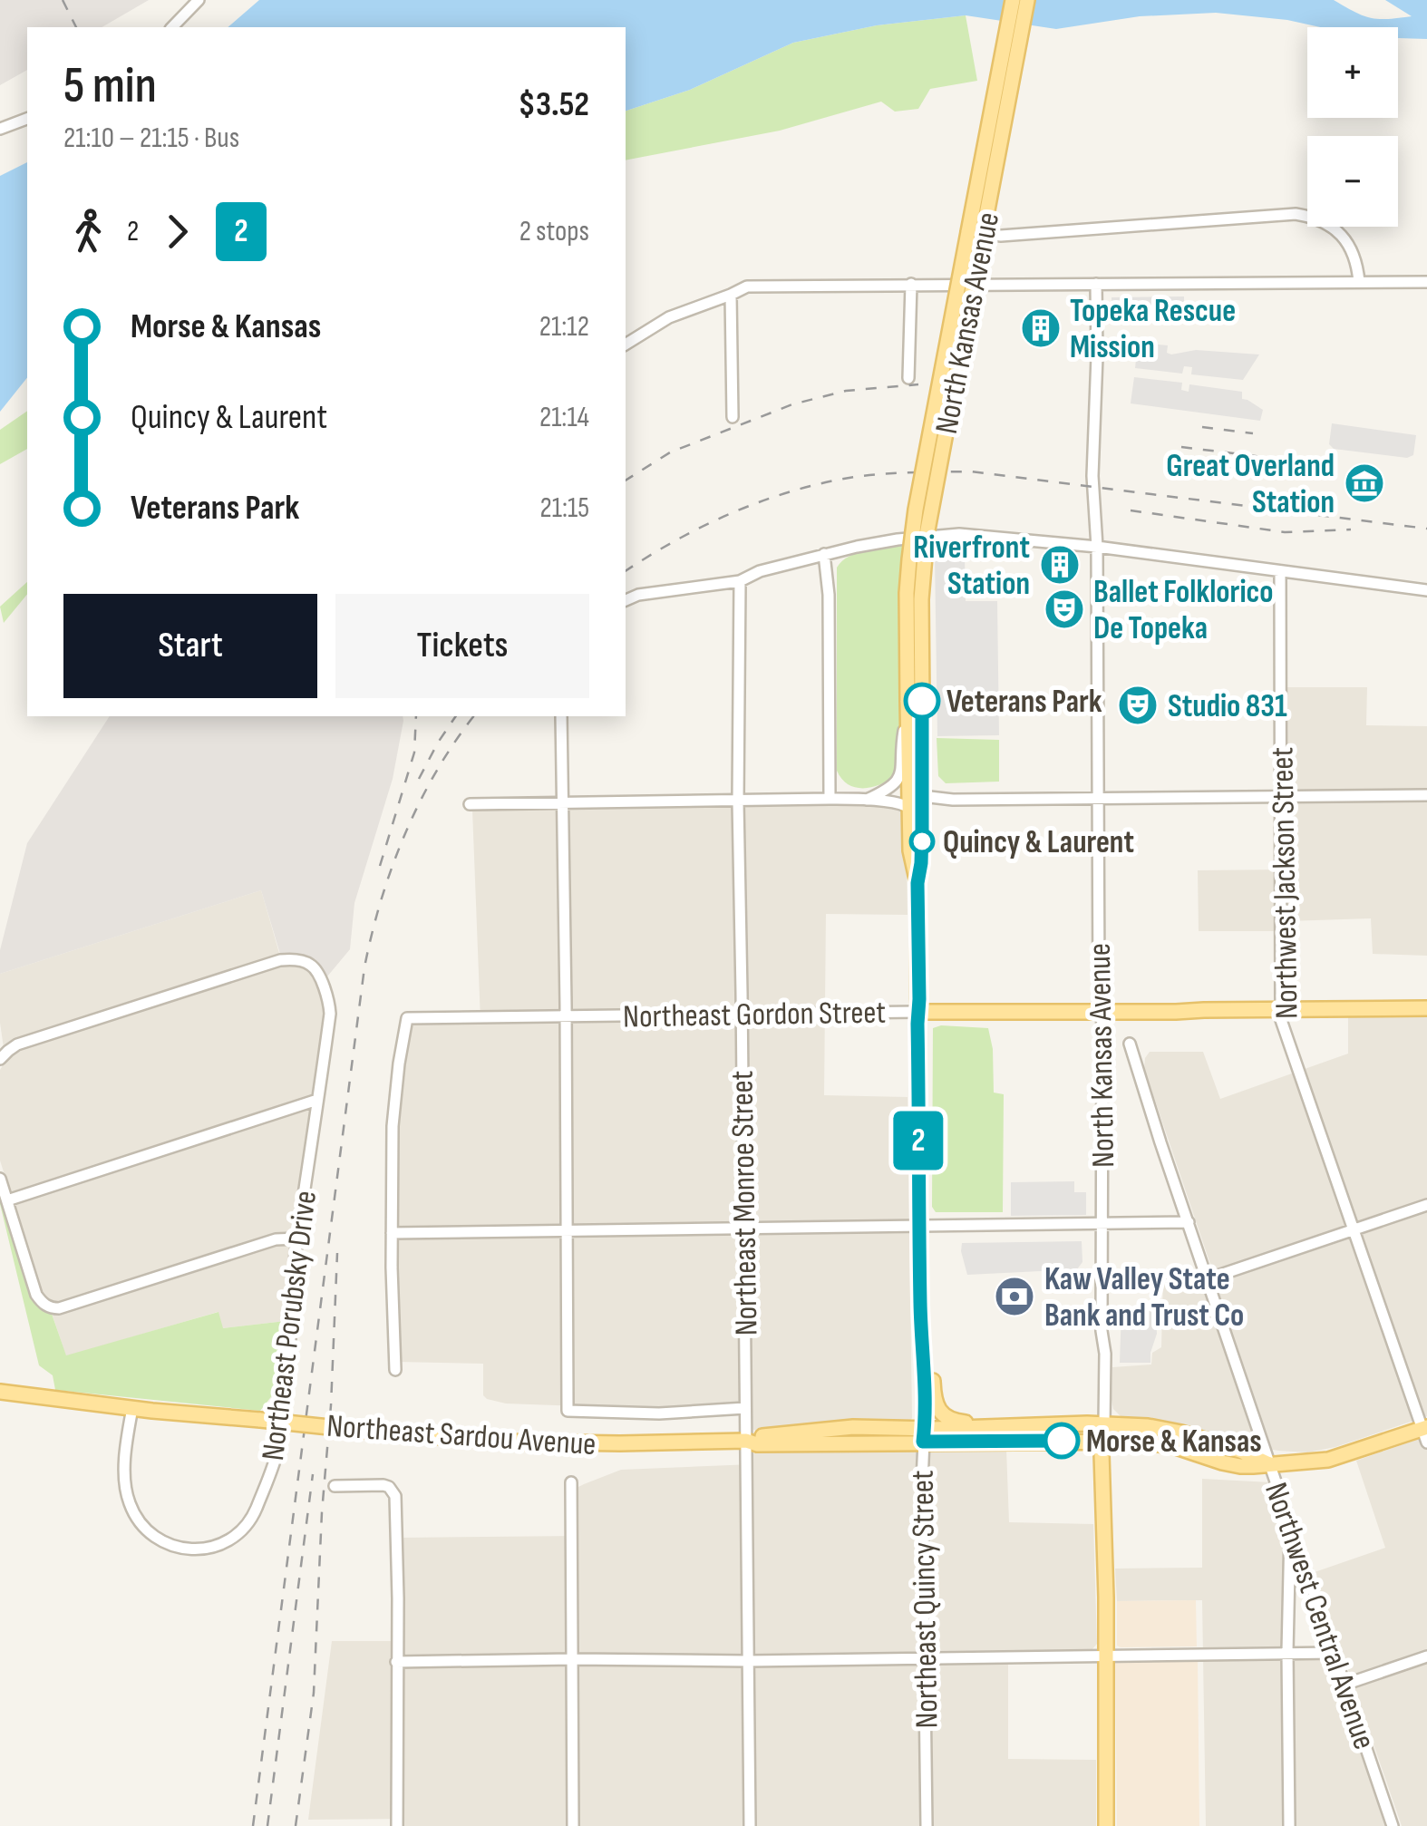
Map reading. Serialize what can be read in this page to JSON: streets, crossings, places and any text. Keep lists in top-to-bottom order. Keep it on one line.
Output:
{"streets":{"main road":["North Kansas Avenue","Northeast Gordon Street","Northeast Sardou Avenue","Northeast Quincy Street"],"street":["Northwest Jackson Street","Northeast Monroe Street","Northeast Porubsky Drive","Northwest Central Avenue"]},"crossings":[["North Kansas Avenue","Northeast Gordon Street"],["North Kansas Avenue","Northeast Quincy Street"],["Northwest Jackson Street","Northeast Gordon Street"],["Northeast Gordon Street","Northeast Monroe Street"],["Northeast Gordon Street","Northeast Quincy Street"],["Northeast Monroe Street","Northeast Sardou Avenue"],["Northeast Porubsky Drive","Northeast Sardou Avenue"],["Northeast Sardou Avenue","Northeast Quincy Street"]],"places":{"building":["Topeka Rescue Mission","Riverfront Station"],"museum":["Great Overland Station"],"theatre":["Ballet Folklorico De Topeka","Studio 831"],"other":["Veterans Park","Quincy & Laurent","Morse & Kansas"],"bank":["Kaw Valley State Bank and Trust Co"]},"lines":["bus line 2"],"page":{"on_map":"2","map_buttons":["+","−"],"heading":["5 min","21:10 – 21:15 · Bus","$3.52"],"legs":["2","2","2 stops"],"list":[{"name":"Morse & Kansas","value":"21:12"},{"name":"Quincy & Laurent","value":"21:14"},{"name":"Veterans Park","value":"21:15"}],"buttons":["Start","Tickets"]}}
